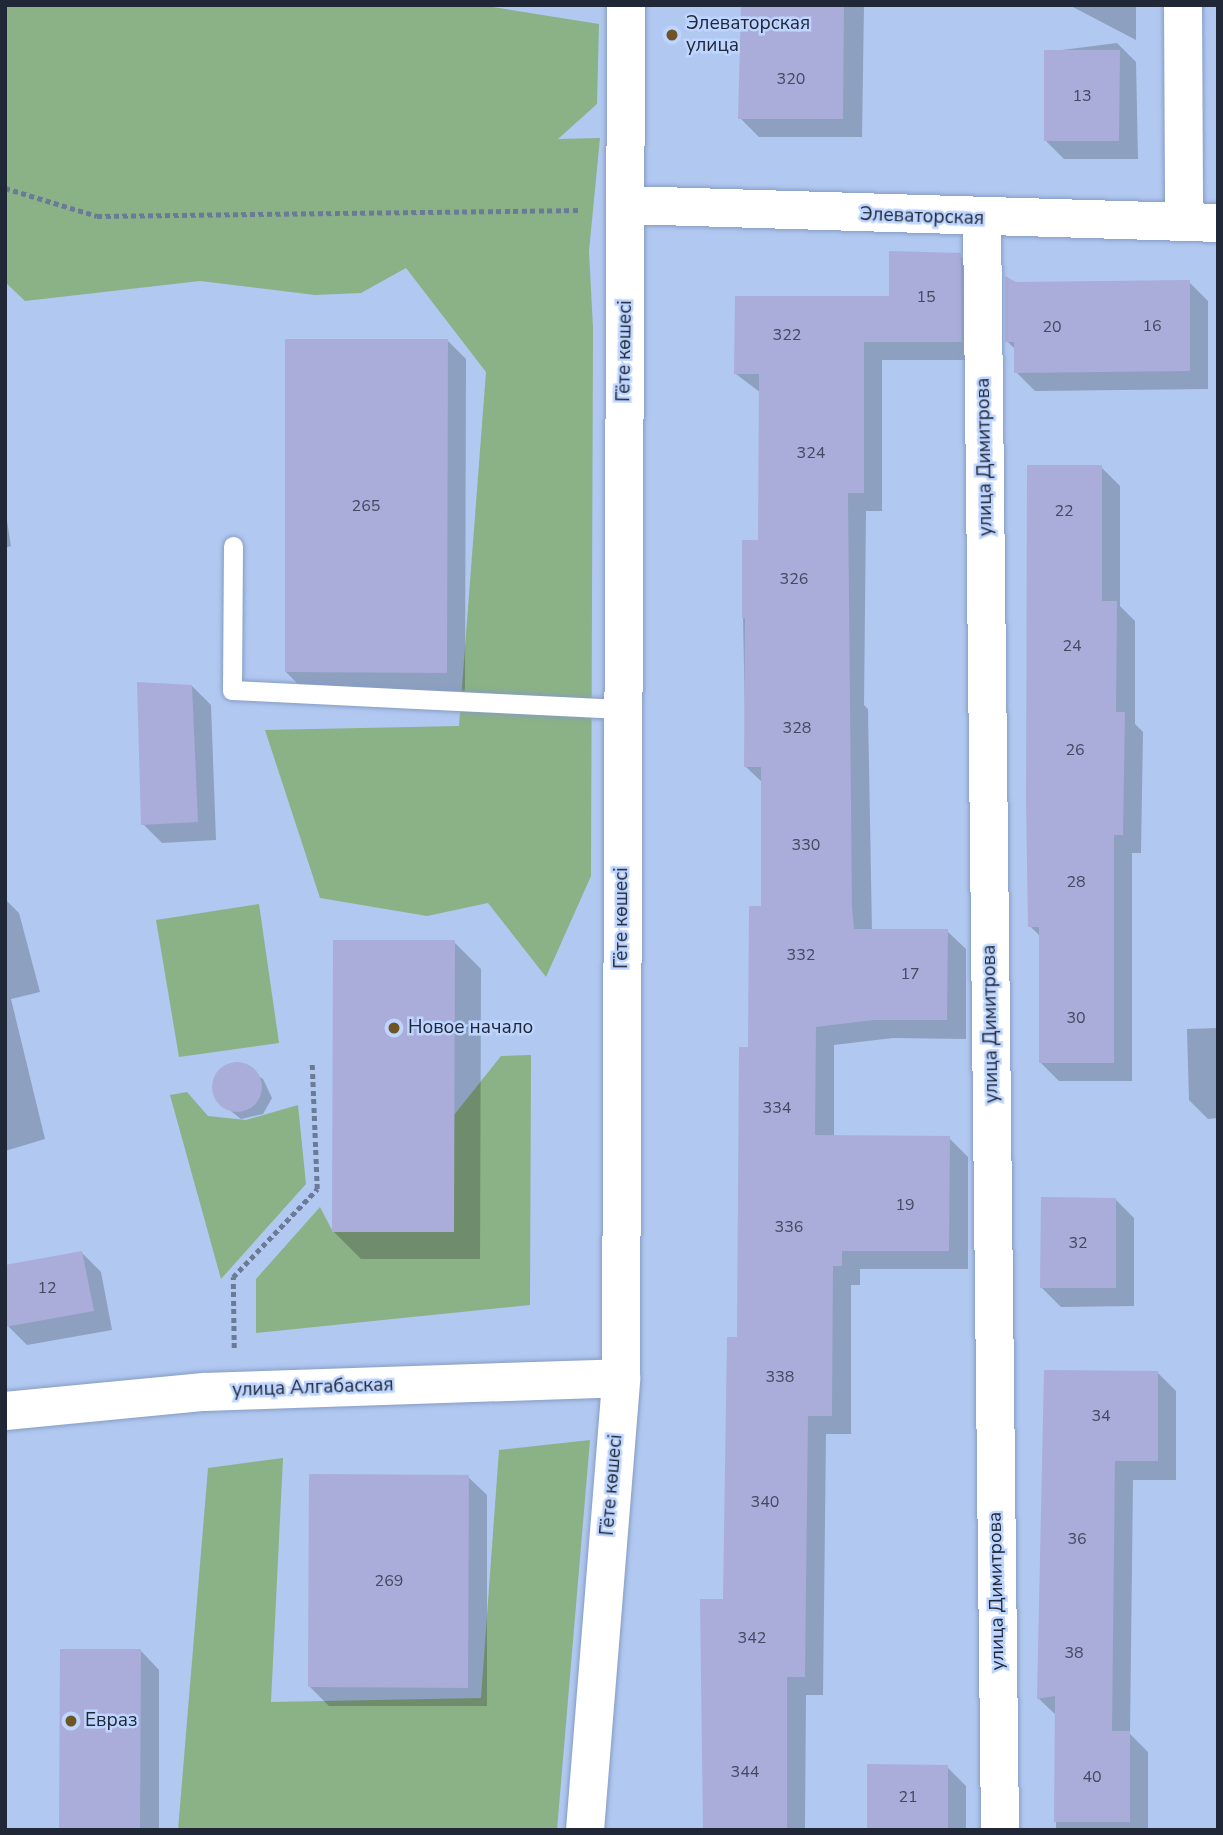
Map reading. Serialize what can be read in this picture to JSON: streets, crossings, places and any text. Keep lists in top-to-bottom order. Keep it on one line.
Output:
{"streets":{"street":["Элеваторская","Гёте көшесі","улица Димитрова","улица Алгабаская"]},"crossings":[["Элеваторская","Гёте көшесі"],["Элеваторская","улица Димитрова"],["Гёте көшесі","улица Алгабаская"]],"places":["Элеваторская улица","Новое начало","Евраз"],"house_numbers":["320","13","15","16","20","322","324","265","22","326","24","328","26","330","28","332","17","30","334","19","336","32","12","338","34","340","36","269","342","38","344","40","21"]}
